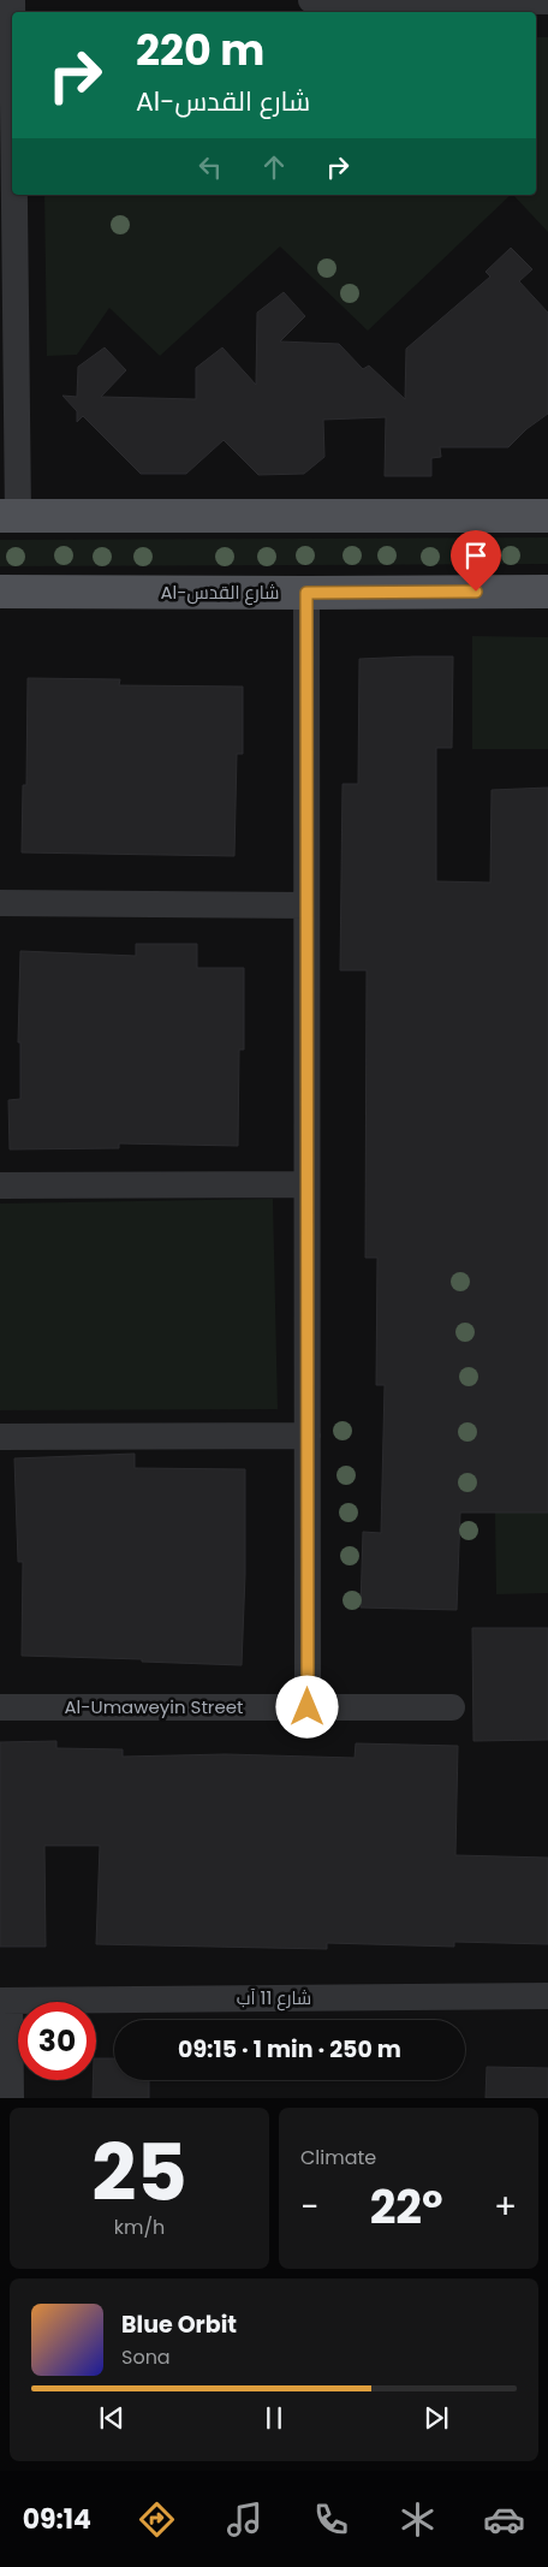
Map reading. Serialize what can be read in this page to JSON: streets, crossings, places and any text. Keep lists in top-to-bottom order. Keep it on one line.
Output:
{"streets":{"main road":["Al-شارع القدس"],"street":["Al-Umaweyin Street","شارع 11 آب"]},"page":{"turn":["220 m","Al-شارع القدس"],"limit":"30","trip":"09:15 · 1 min · 250 m","tile":[["25","km/h"],"Climate"],"heat":["−","22°","+"],"song":["Blue Orbit","Sona"],"tabs":"09:14"}}
